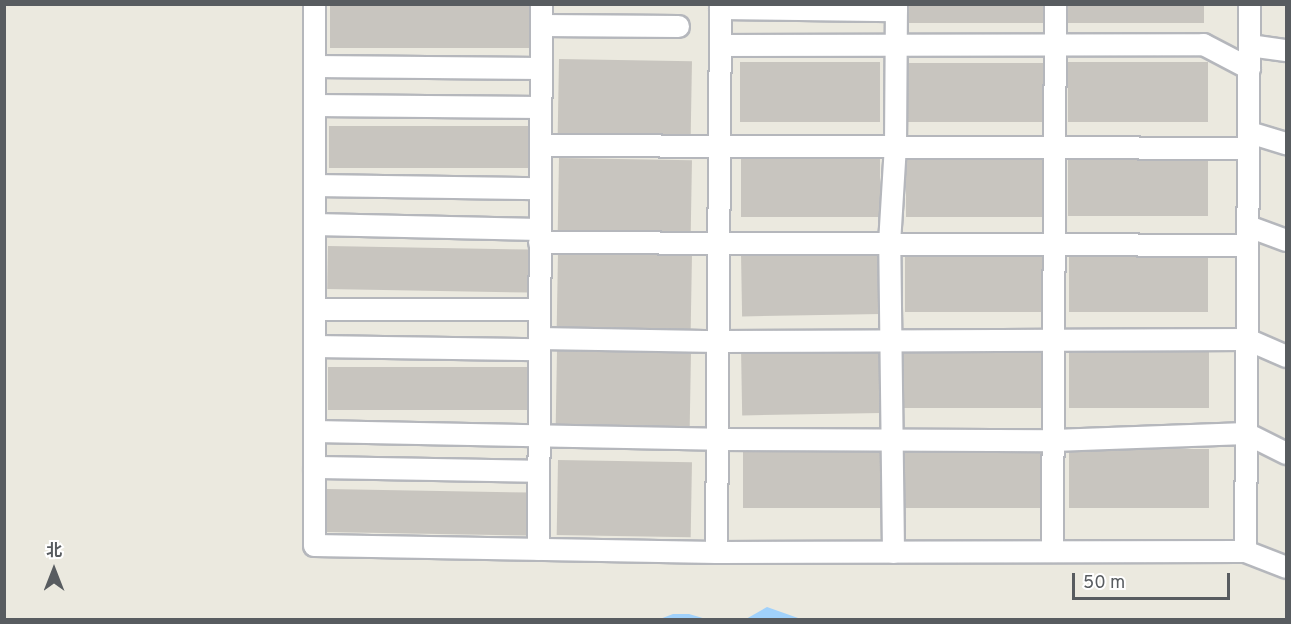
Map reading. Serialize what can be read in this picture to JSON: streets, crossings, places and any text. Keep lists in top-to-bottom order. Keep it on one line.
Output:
{"scale_bar":"50 m","north":"top"}
